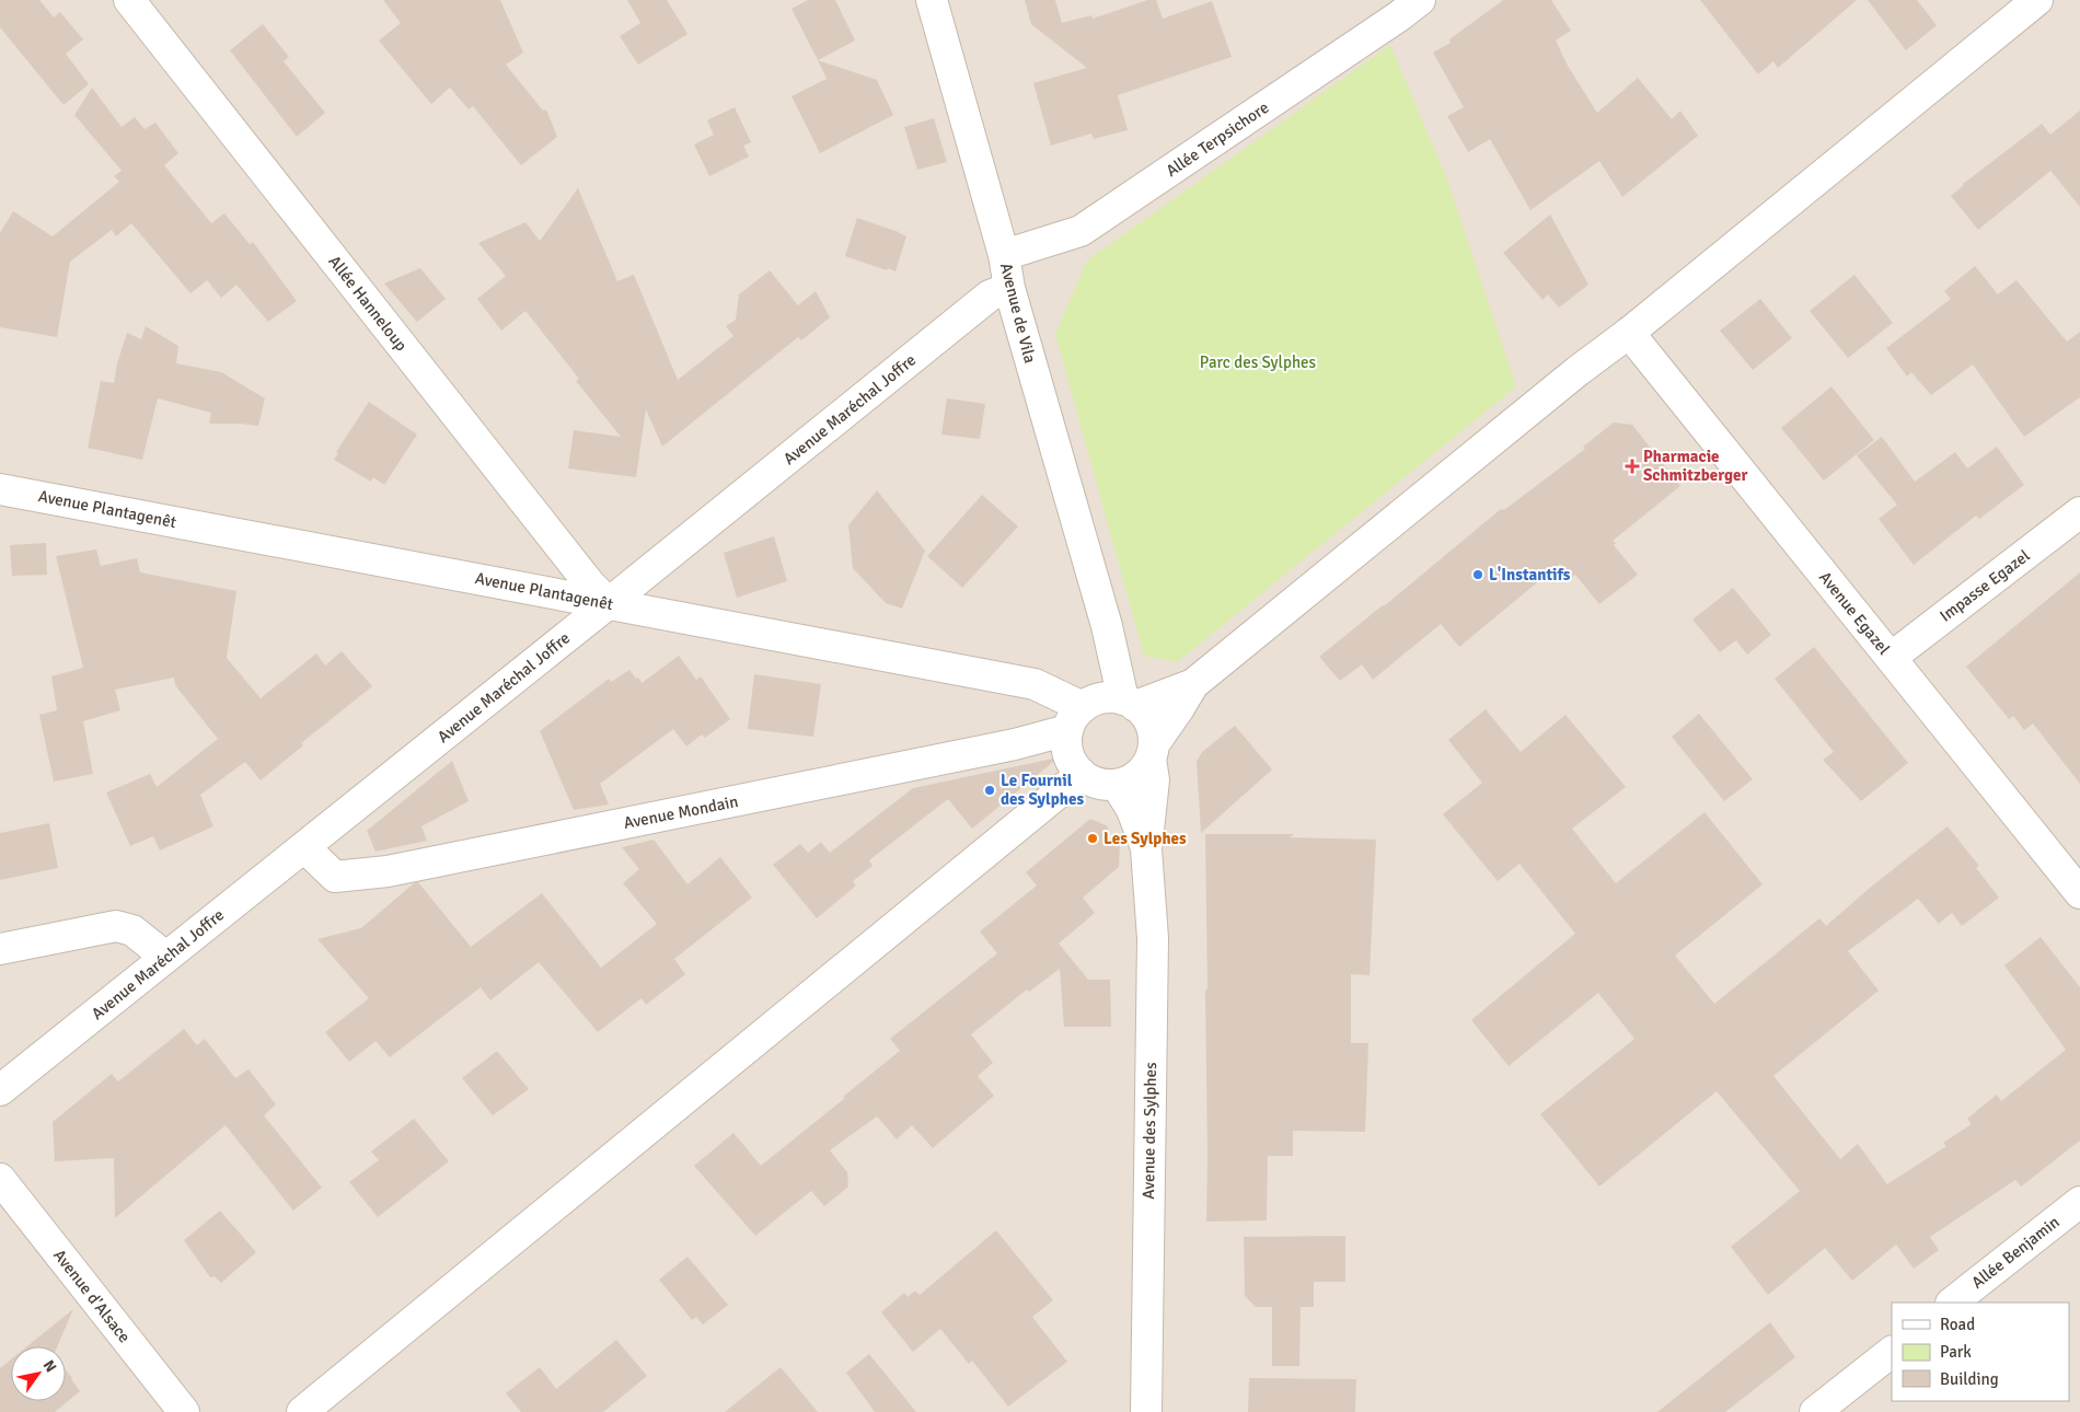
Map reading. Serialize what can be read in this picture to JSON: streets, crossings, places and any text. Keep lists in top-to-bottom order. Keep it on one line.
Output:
{"streets":{"street":["Allée Terpsichore","Allée Hanneloup","Avenue de Vila","Avenue Maréchal Joffre","Avenue Plantagenêt","Impasse Egazel","Avenue Egazel","Avenue Mondain","Avenue des Sylphes","Allée Benjamin","Avenue d'Alsace"]},"crossings":[["Allée Terpsichore","Avenue de Vila"],["Allée Hanneloup","Avenue Maréchal Joffre"],["Allée Hanneloup","Avenue Plantagenêt"],["Avenue de Vila","Avenue Maréchal Joffre"],["Avenue de Vila","Avenue Plantagenêt"],["Avenue de Vila","Avenue Mondain"],["Avenue de Vila","Avenue des Sylphes"],["Avenue Maréchal Joffre","Avenue Plantagenêt"],["Avenue Maréchal Joffre","Avenue Mondain"],["Avenue Plantagenêt","Avenue Mondain"],["Avenue Plantagenêt","Avenue des Sylphes"],["Impasse Egazel","Avenue Egazel"],["Avenue Mondain","Avenue des Sylphes"]],"parks":["Parc des Sylphes"],"places":{"health":["Pharmacie Schmitzberger"],"other":["L'Instantifs","Le Fournil des Sylphes","Les Sylphes"]},"legend":["Road","Park","Building"],"north":"top right"}
